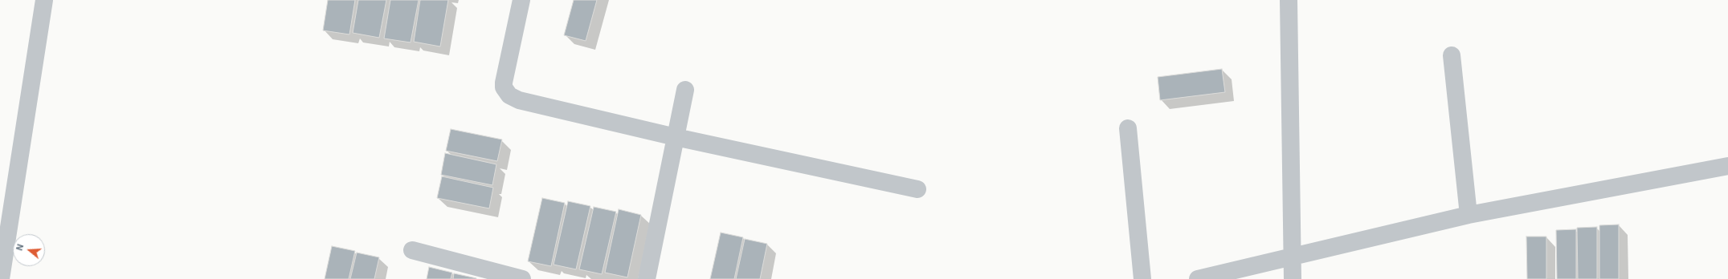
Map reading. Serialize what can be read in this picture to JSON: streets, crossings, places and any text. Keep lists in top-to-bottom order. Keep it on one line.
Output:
{"north":"left"}
